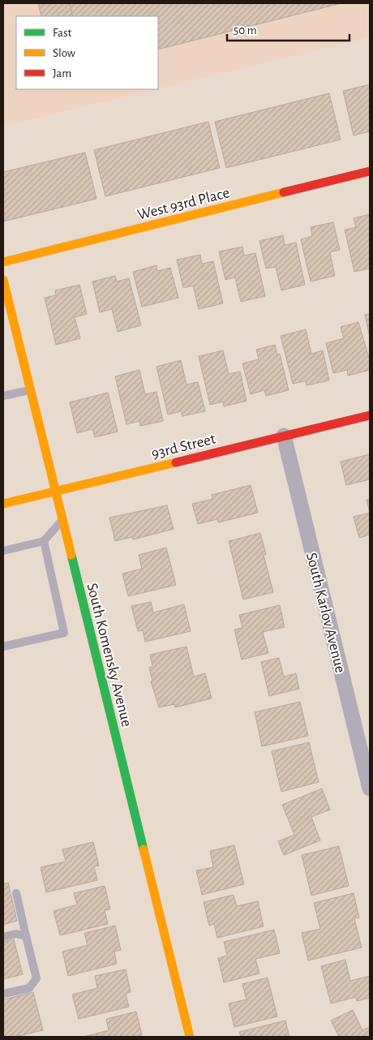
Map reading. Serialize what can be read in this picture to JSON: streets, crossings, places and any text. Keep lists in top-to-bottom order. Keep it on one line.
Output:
{"streets":{"street":["West 93rd Place","93rd Street","South Karlov Avenue","South Komensky Avenue"]},"crossings":[["93rd Street","South Karlov Avenue"],["93rd Street","South Komensky Avenue"]],"legend":["Fast","Slow","Jam"],"scale_bar":"50 m"}
